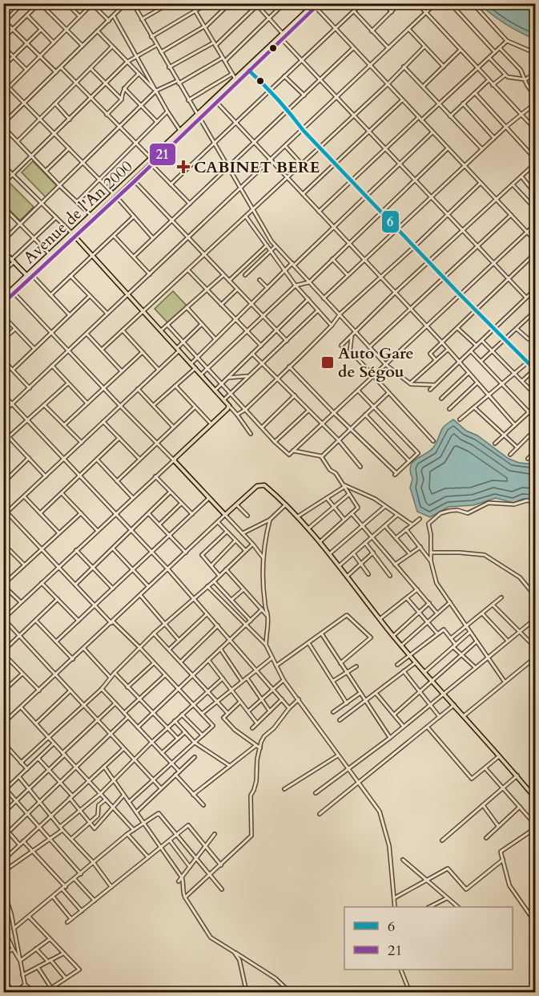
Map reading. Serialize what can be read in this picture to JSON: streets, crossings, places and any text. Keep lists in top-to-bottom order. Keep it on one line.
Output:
{"streets":{"main road":["Avenue de l'An 2000"]},"places":{"health":["CABINET BERE"],"transit":["Auto Gare de Ségou"]},"lines":["transit line 21","transit line 6"],"legend":["6","21"]}
